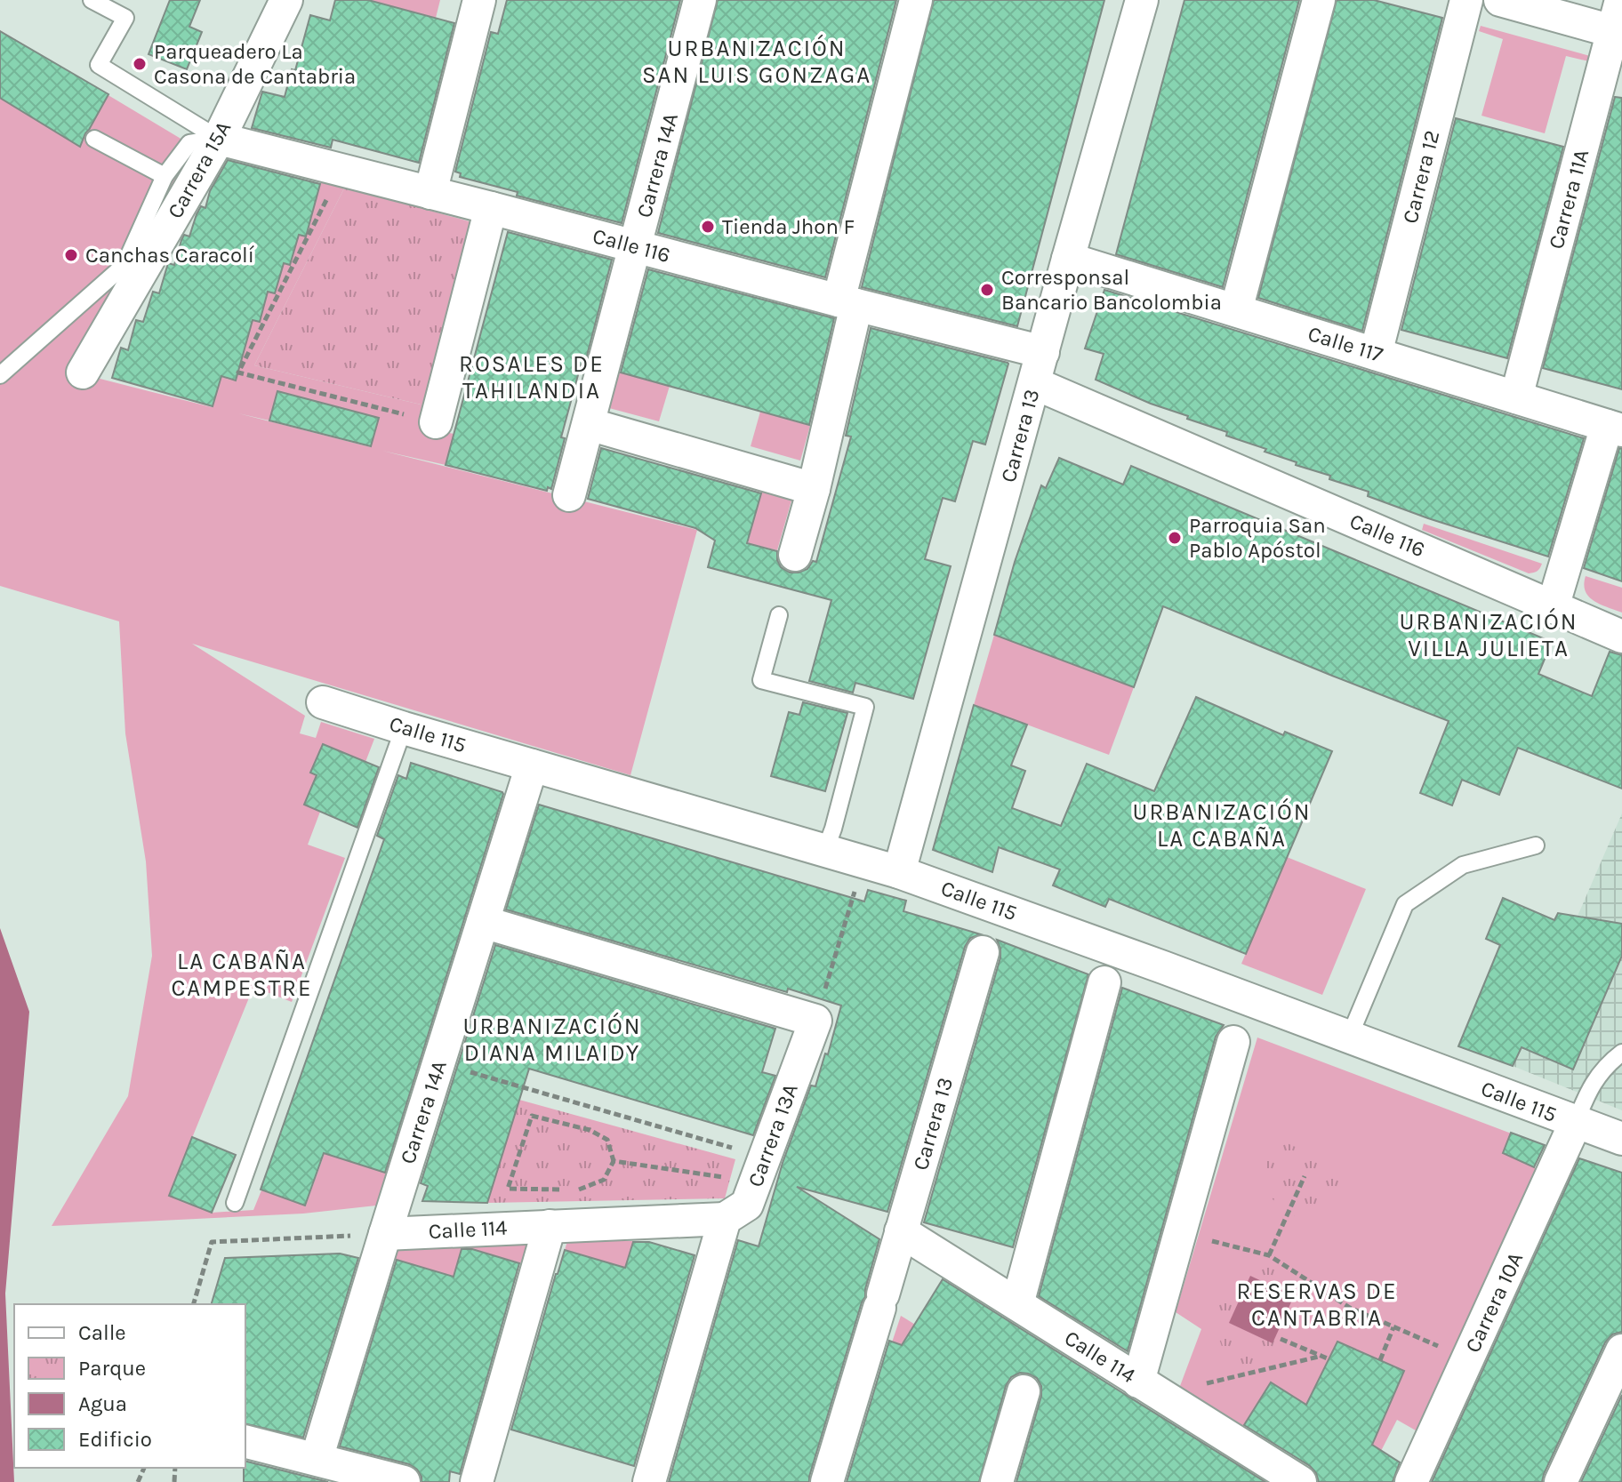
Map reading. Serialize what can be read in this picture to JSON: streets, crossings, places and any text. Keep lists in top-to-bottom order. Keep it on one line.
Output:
{"streets":{"street":["Carrera 14A","Carrera 15A","Carrera 12","Carrera 11A","Calle 116","Calle 117","Carrera 13","Calle 115","Carrera 13A","Calle 114","Carrera 10A"]},"crossings":[["Carrera 14A","Calle 116"],["Carrera 14A","Calle 115"],["Carrera 14A","Calle 114"],["Carrera 15A","Calle 116"],["Carrera 12","Calle 117"],["Carrera 11A","Calle 117"],["Calle 116","Carrera 13"],["Calle 117","Carrera 13"],["Carrera 13","Calle 115"],["Carrera 13","Calle 114"],["Calle 115","Carrera 10A"],["Carrera 13A","Calle 114"]],"districts":["URBANIZACIÓN SAN LUIS GONZAGA","ROSALES DE TAHILANDIA","URBANIZACIÓN VILLA JULIETA","URBANIZACIÓN LA CABAÑA","LA CABAÑA CAMPESTRE","URBANIZACIÓN DIANA MILAIDY","RESERVAS DE CANTABRIA"],"places":["Parqueadero La Casona de Cantabria","Tienda Jhon F","Canchas Caracolí","Corresponsal Bancario Bancolombia","Parroquia San Pablo Apóstol"],"legend":["Calle","Parque","Agua","Edificio"]}
